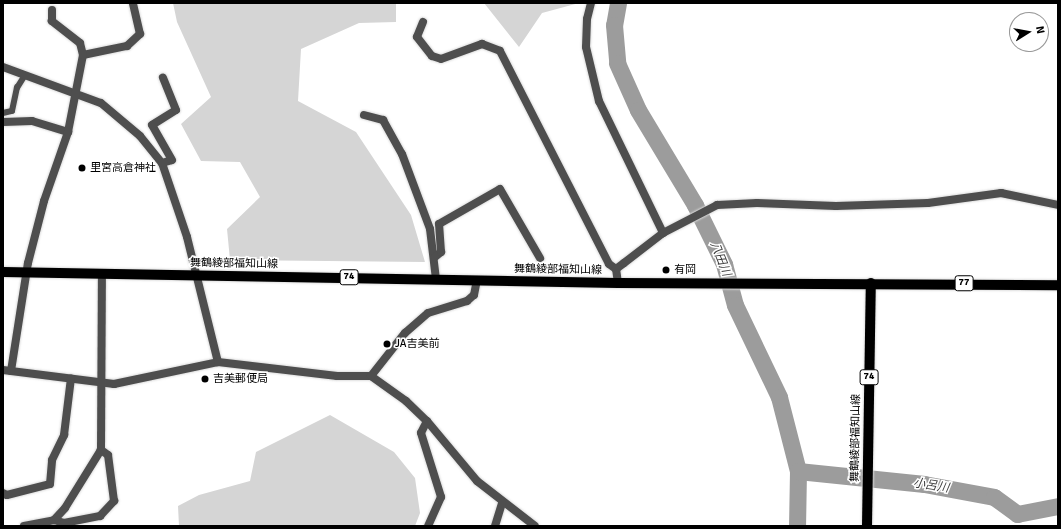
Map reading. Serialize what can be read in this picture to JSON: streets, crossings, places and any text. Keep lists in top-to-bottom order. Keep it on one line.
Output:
{"streets":{"main road":["舞鶴綾部福知山線","74","77"]},"crossings":[["舞鶴綾部福知山線","77"]],"water":["八田川","小呂川"],"places":["里宮高倉神社","有岡","JA吉美前","吉美郵便局"],"north":"right"}
